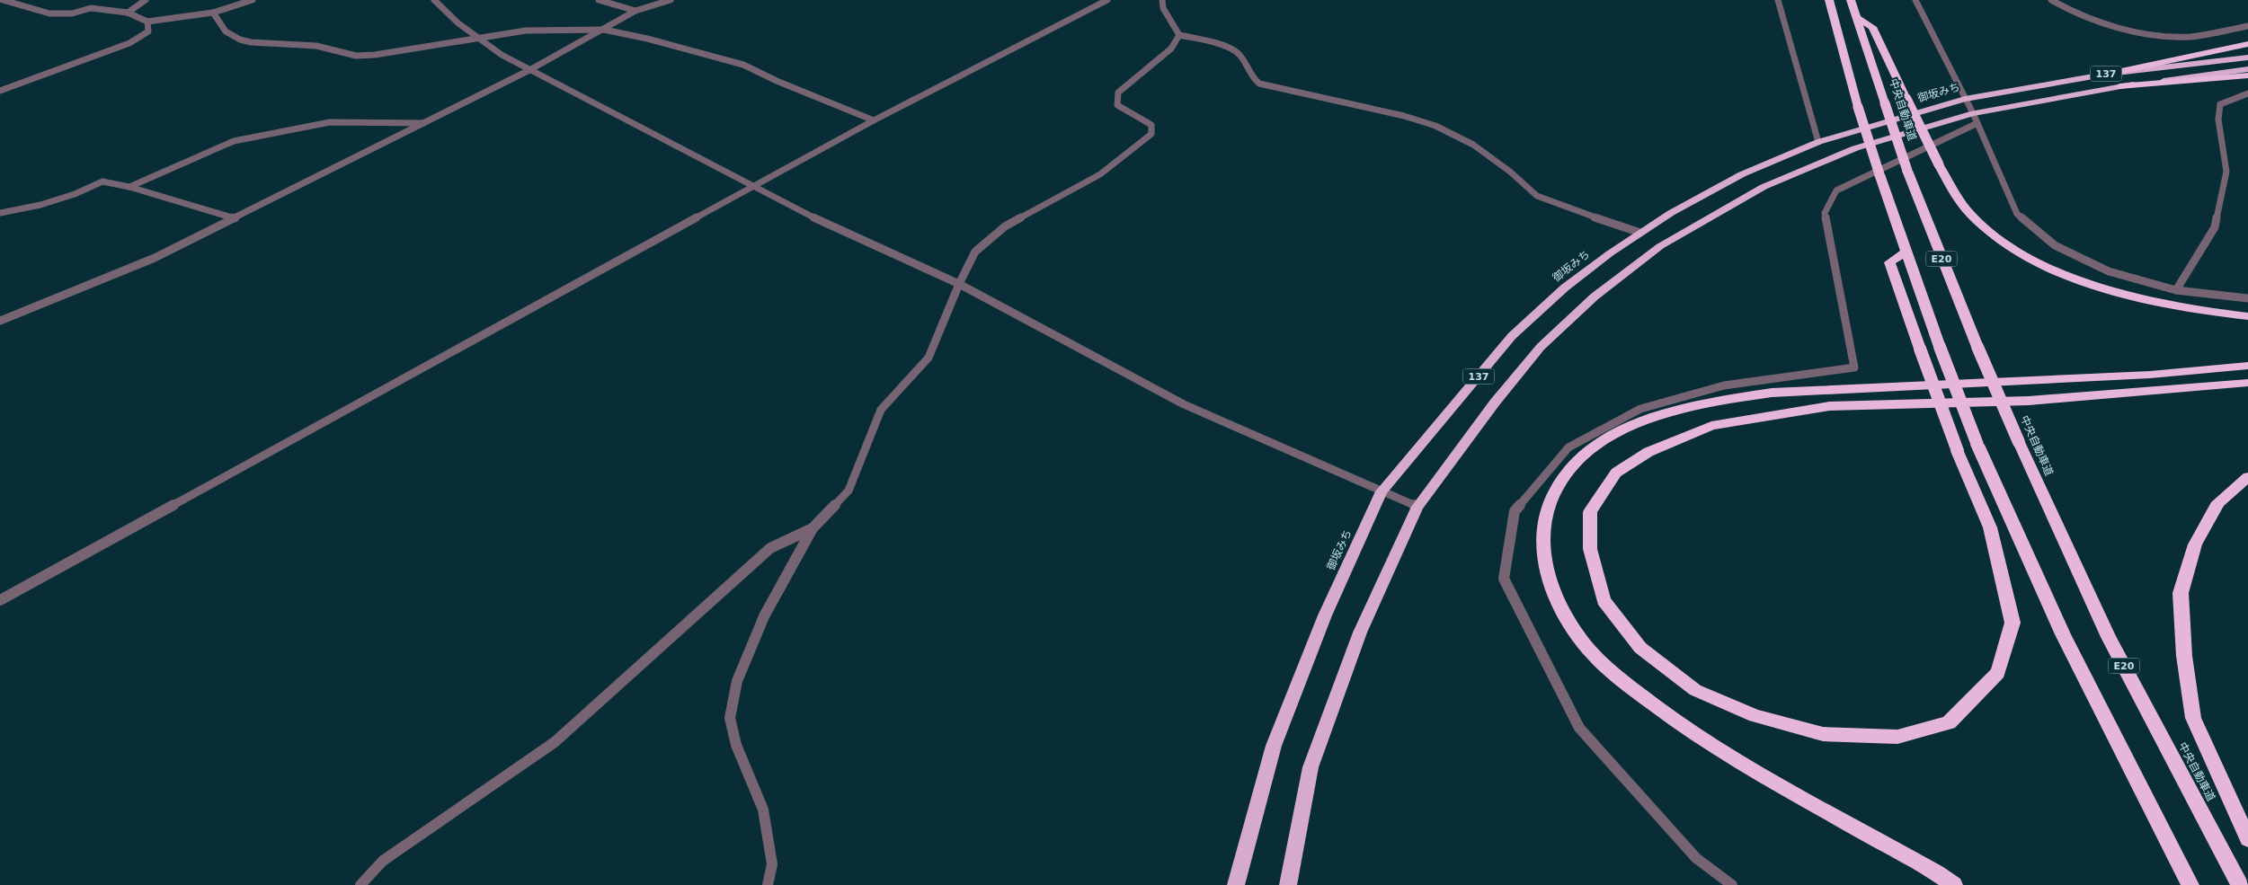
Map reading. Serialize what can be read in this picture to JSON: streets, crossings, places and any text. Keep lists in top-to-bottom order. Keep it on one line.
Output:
{"streets":{"highway":["137","御坂みち","中央自動車道","E20"]}}
